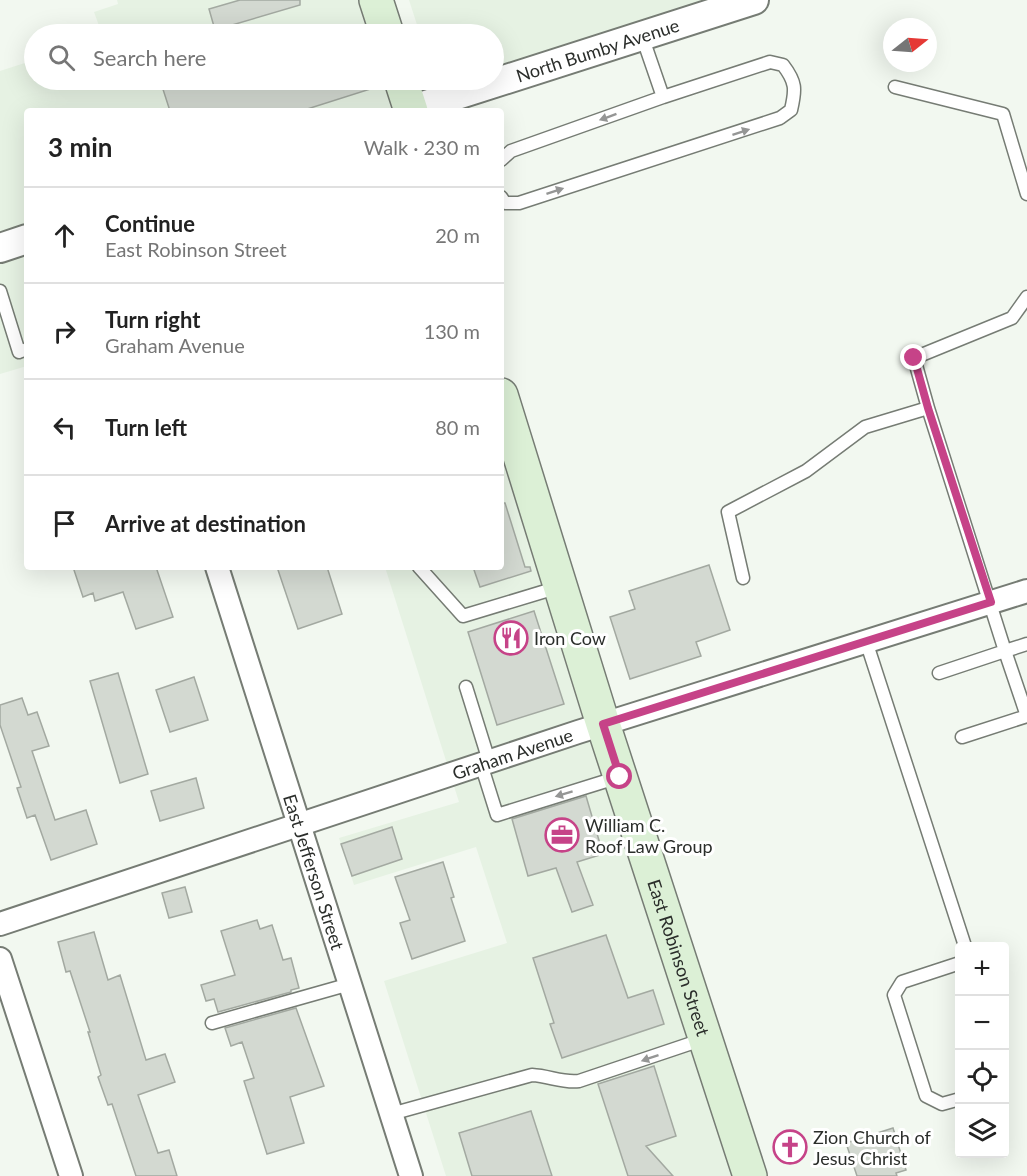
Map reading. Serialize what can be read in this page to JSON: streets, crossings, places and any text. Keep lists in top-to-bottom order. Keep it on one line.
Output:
{"streets":{"main road":["East Robinson Street"],"street":["North Bumby Avenue","Graham Avenue","East Jefferson Street"]},"crossings":[["Graham Avenue","East Jefferson Street"],["Graham Avenue","East Robinson Street"]],"places":{"restaurant":["Iron Cow"],"office":["William C. Roof Law Group"],"church":["Zion Church of Jesus Christ"]},"north":"right","page":{"search":"Search here","heading":["3 min","Walk · 230 m"],"list":[["Continue","East Robinson Street","20 m"],["Turn right","Graham Avenue","130 m"],["Turn left","80 m"],"Arrive at destination"],"map_buttons":["+","−"]}}
